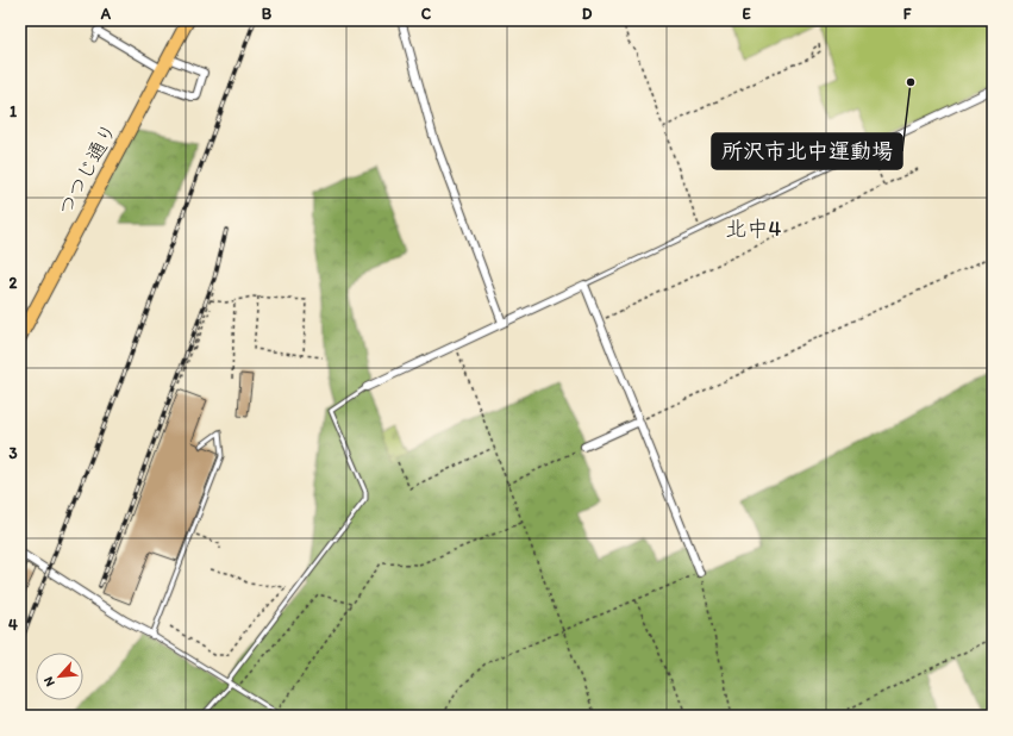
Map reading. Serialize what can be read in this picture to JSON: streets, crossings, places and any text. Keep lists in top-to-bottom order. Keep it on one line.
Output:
{"streets":{"main road":["つつじ通り"]},"districts":["北中4"],"places":["所沢市北中運動場"],"north":"bottom left","grid":{"columns":["A","B","C","D","E","F"],"rows":["1","2","3","4"]}}
